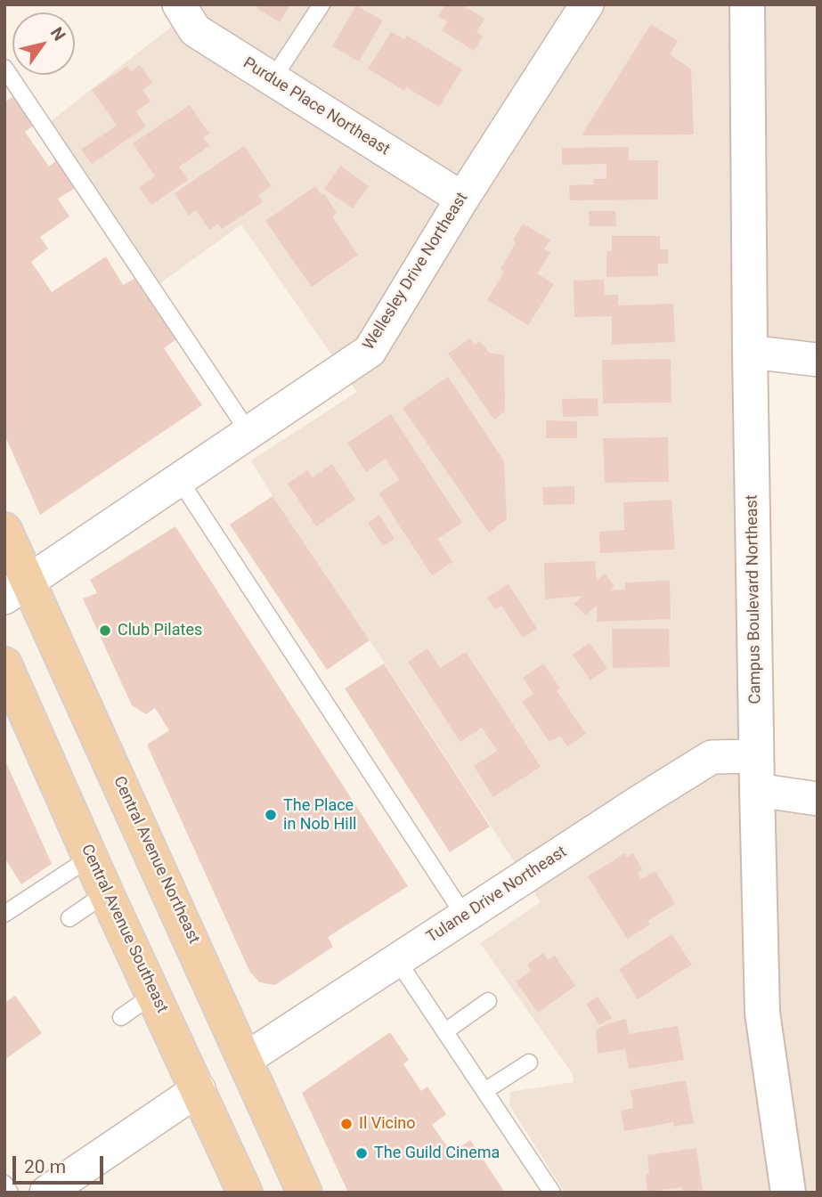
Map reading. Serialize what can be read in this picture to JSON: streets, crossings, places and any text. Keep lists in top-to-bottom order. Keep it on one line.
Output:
{"streets":{"main road":["Central Avenue Northeast","Central Avenue Southeast"],"street":["Purdue Place Northeast","Wellesley Drive Northeast","Campus Boulevard Northeast","Tulane Drive Northeast"]},"crossings":[["Purdue Place Northeast","Wellesley Drive Northeast"],["Wellesley Drive Northeast","Central Avenue Northeast"],["Campus Boulevard Northeast","Tulane Drive Northeast"],["Central Avenue Northeast","Tulane Drive Northeast"]],"places":["Club Pilates","The Place in Nob Hill","Il Vicino","The Guild Cinema"],"scale_bar":"20 m","north":"top right"}
